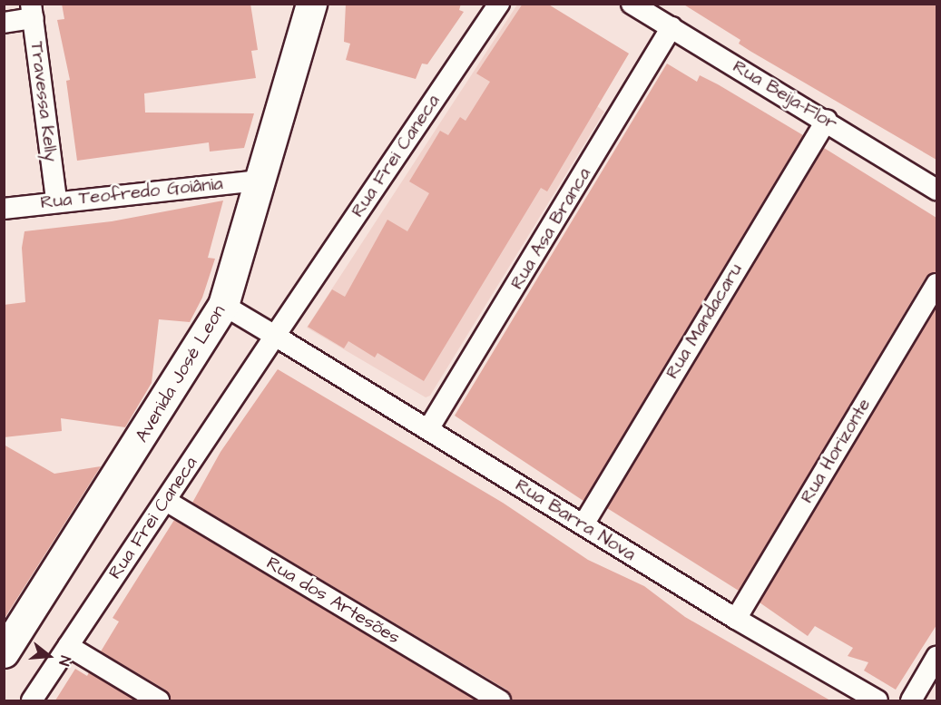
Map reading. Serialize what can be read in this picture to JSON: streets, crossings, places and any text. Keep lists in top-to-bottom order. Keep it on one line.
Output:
{"streets":{"main road":["Avenida José Leon"],"street":["Rua Beija-Flor","Travessa Kelly","Rua Frei Caneca","Rua Teofredo Goiânia","Rua Asa Branca","Rua Mandacaru","Rua Horizonte","Rua Barra Nova","Rua dos Artesões"]},"crossings":[["Rua Beija-Flor","Rua Asa Branca"],["Rua Beija-Flor","Rua Mandacaru"],["Travessa Kelly","Rua Teofredo Goiânia"],["Rua Frei Caneca","Rua Barra Nova"],["Rua Frei Caneca","Rua dos Artesões"],["Rua Teofredo Goiânia","Avenida José Leon"],["Rua Asa Branca","Rua Barra Nova"],["Rua Mandacaru","Rua Barra Nova"],["Rua Horizonte","Rua Barra Nova"]],"north":"right"}
